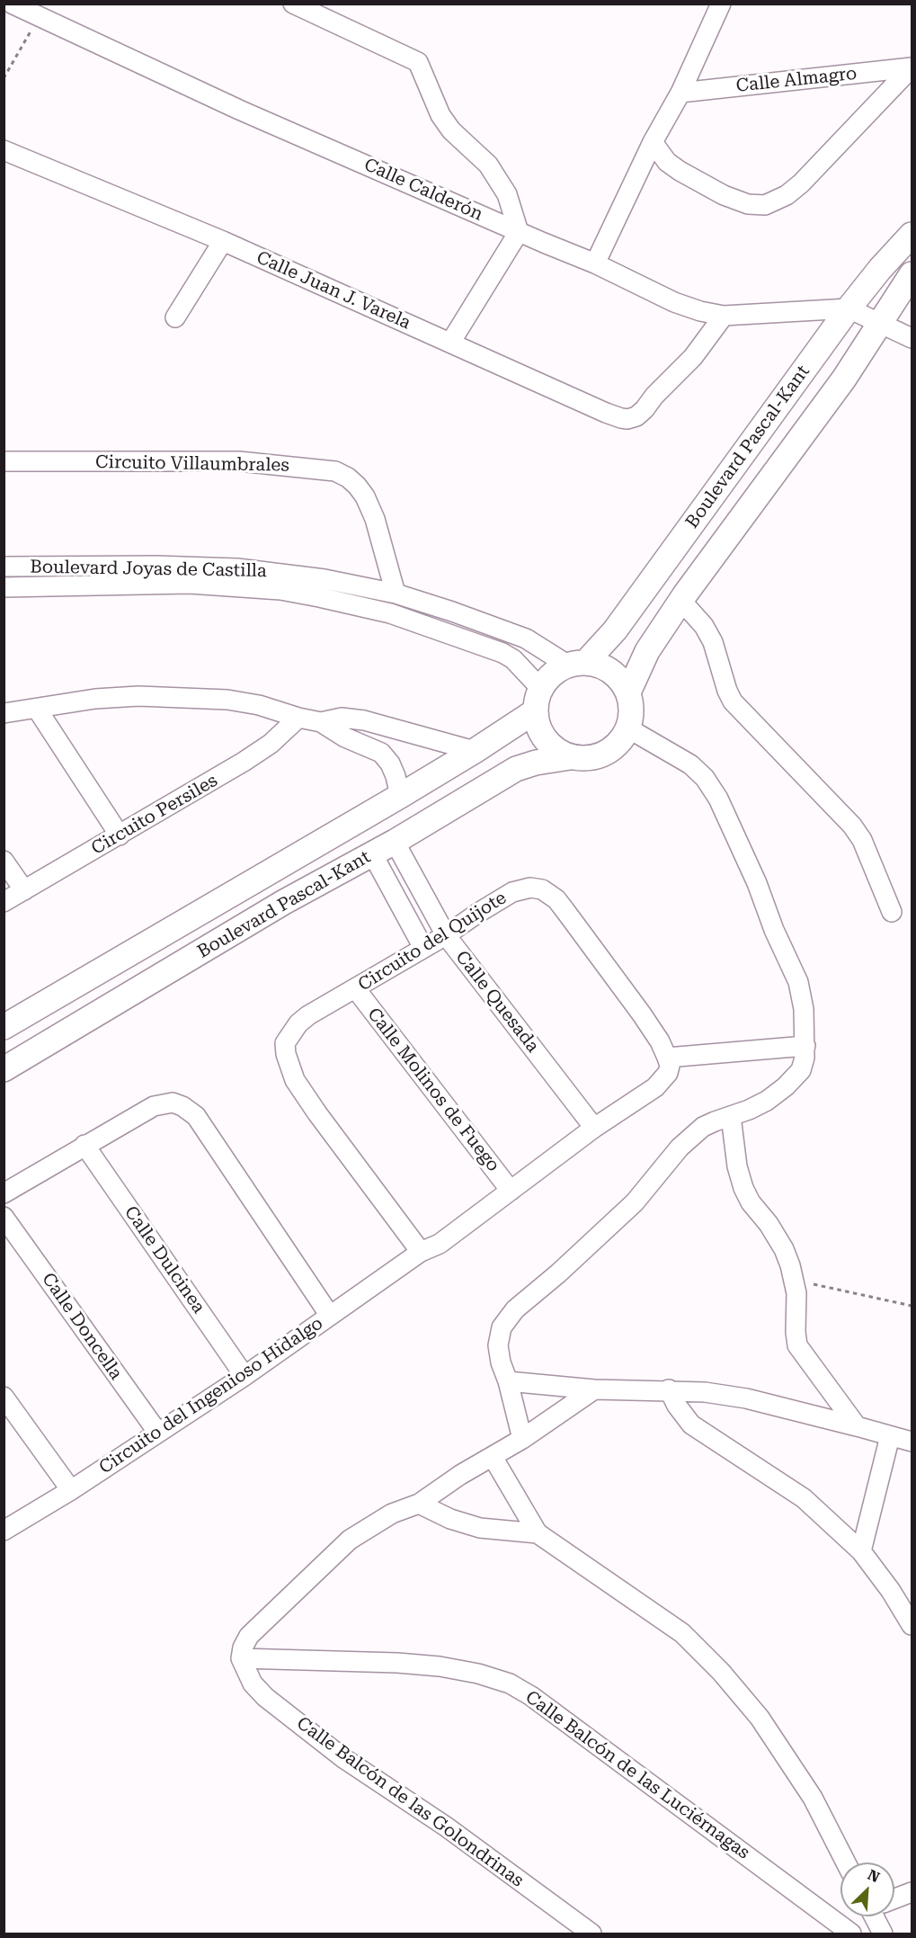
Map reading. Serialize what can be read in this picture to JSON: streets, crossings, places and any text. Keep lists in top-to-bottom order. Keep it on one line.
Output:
{"streets":{"street":["Calle Almagro","Calle Calderón","Calle Juan J. Varela","Boulevard Pascal-Kant","Circuito Villaumbrales","Boulevard Joyas de Castilla","Circuito Persiles","Circuito del Quijote","Calle Quesada","Calle Molinos de Fuego","Calle Dulcinea","Calle Doncella","Circuito del Ingenioso Hidalgo","Calle Balcón de las Luciérnagas","Calle Balcón de las Golondrinas"]},"crossings":[["Calle Calderón","Calle Juan J. Varela"],["Calle Calderón","Boulevard Pascal-Kant"],["Boulevard Pascal-Kant","Boulevard Joyas de Castilla"],["Boulevard Pascal-Kant","Calle Quesada"],["Circuito Villaumbrales","Boulevard Joyas de Castilla"],["Circuito del Quijote","Calle Quesada"],["Circuito del Quijote","Calle Molinos de Fuego"],["Calle Dulcinea","Circuito del Ingenioso Hidalgo"],["Calle Doncella","Circuito del Ingenioso Hidalgo"],["Calle Balcón de las Luciérnagas","Calle Balcón de las Golondrinas"]],"north":"top right"}
